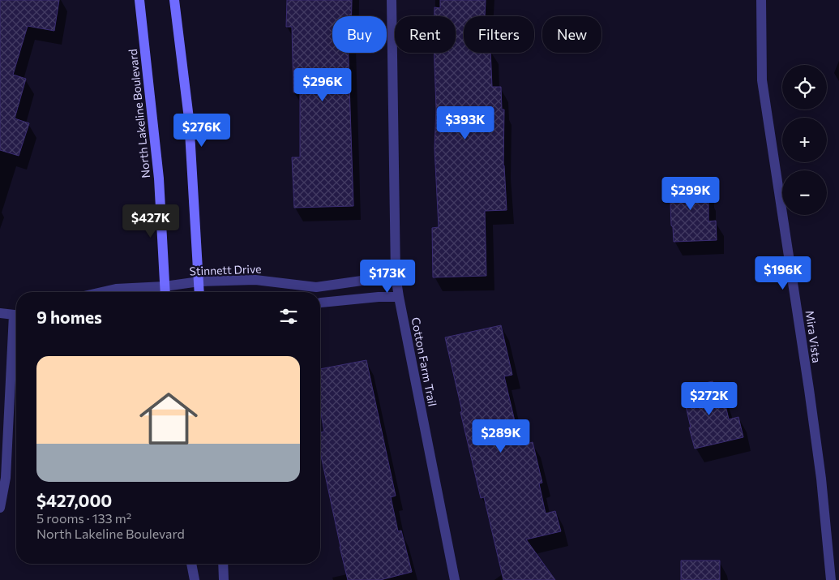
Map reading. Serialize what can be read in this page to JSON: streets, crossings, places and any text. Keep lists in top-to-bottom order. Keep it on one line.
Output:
{"streets":{"main road":["North Lakeline Boulevard"],"street":["Stinnett Drive","Mira Vista","Cotton Farm Trail"]},"crossings":[["North Lakeline Boulevard","Stinnett Drive"],["Stinnett Drive","Cotton Farm Trail"]],"page":{"chip":["Buy","Rent","Filters","New"],"map_buttons":["+","−"],"price":["$296K","$393K","$276K","$299K","$427K","$196K","$173K","$272K","$289K"],"heading":"9 homes","list":[{"name":"$427,000","note":"5 rooms · 133 m² · North Lakeline Boulevard"}]}}
